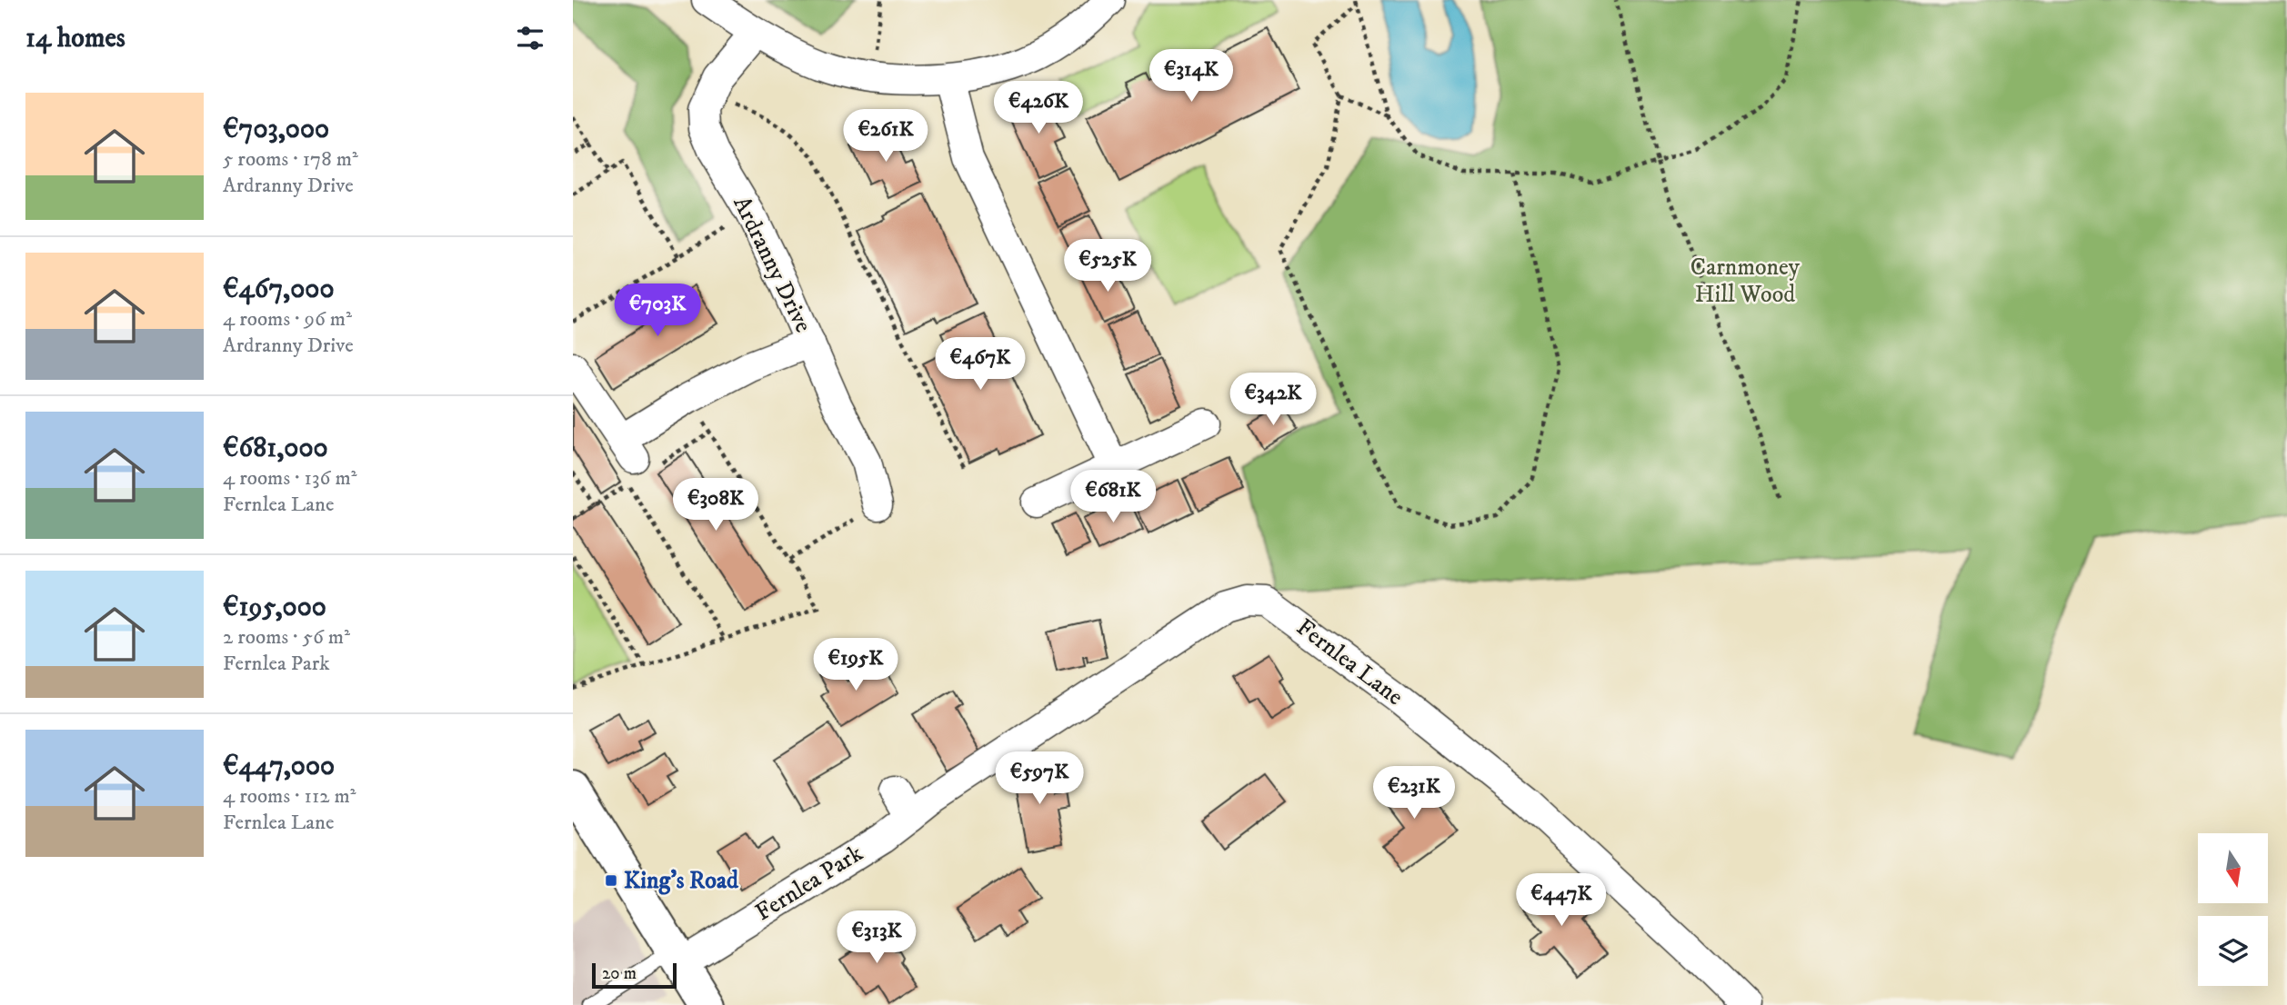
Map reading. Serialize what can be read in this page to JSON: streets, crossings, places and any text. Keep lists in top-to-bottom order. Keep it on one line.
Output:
{"streets":{"street":["Ardranny Drive","Fernlea Lane","Fernlea Park"]},"crossings":[["Fernlea Lane","Fernlea Park"]],"parks":["Carnmoney Hill Wood"],"places":{"transit":["King's Road"]},"scale_bar":"20 m","north":"bottom","page":{"heading":"14 homes","price":["€314K","€426K","€261K","€525K","€703K","€467K","€342K","€681K","€308K","€195K","€597K","€231K","€447K","€313K"],"list":[{"name":"€703,000","note":"5 rooms · 178 m² · Ardranny Drive"},{"name":"€467,000","note":"4 rooms · 96 m² · Ardranny Drive"},{"name":"€681,000","note":"4 rooms · 136 m² · Fernlea Lane"},{"name":"€195,000","note":"2 rooms · 56 m² · Fernlea Park"},{"name":"€447,000","note":"4 rooms · 112 m² · Fernlea Lane"}],"scale":"20 m"}}
